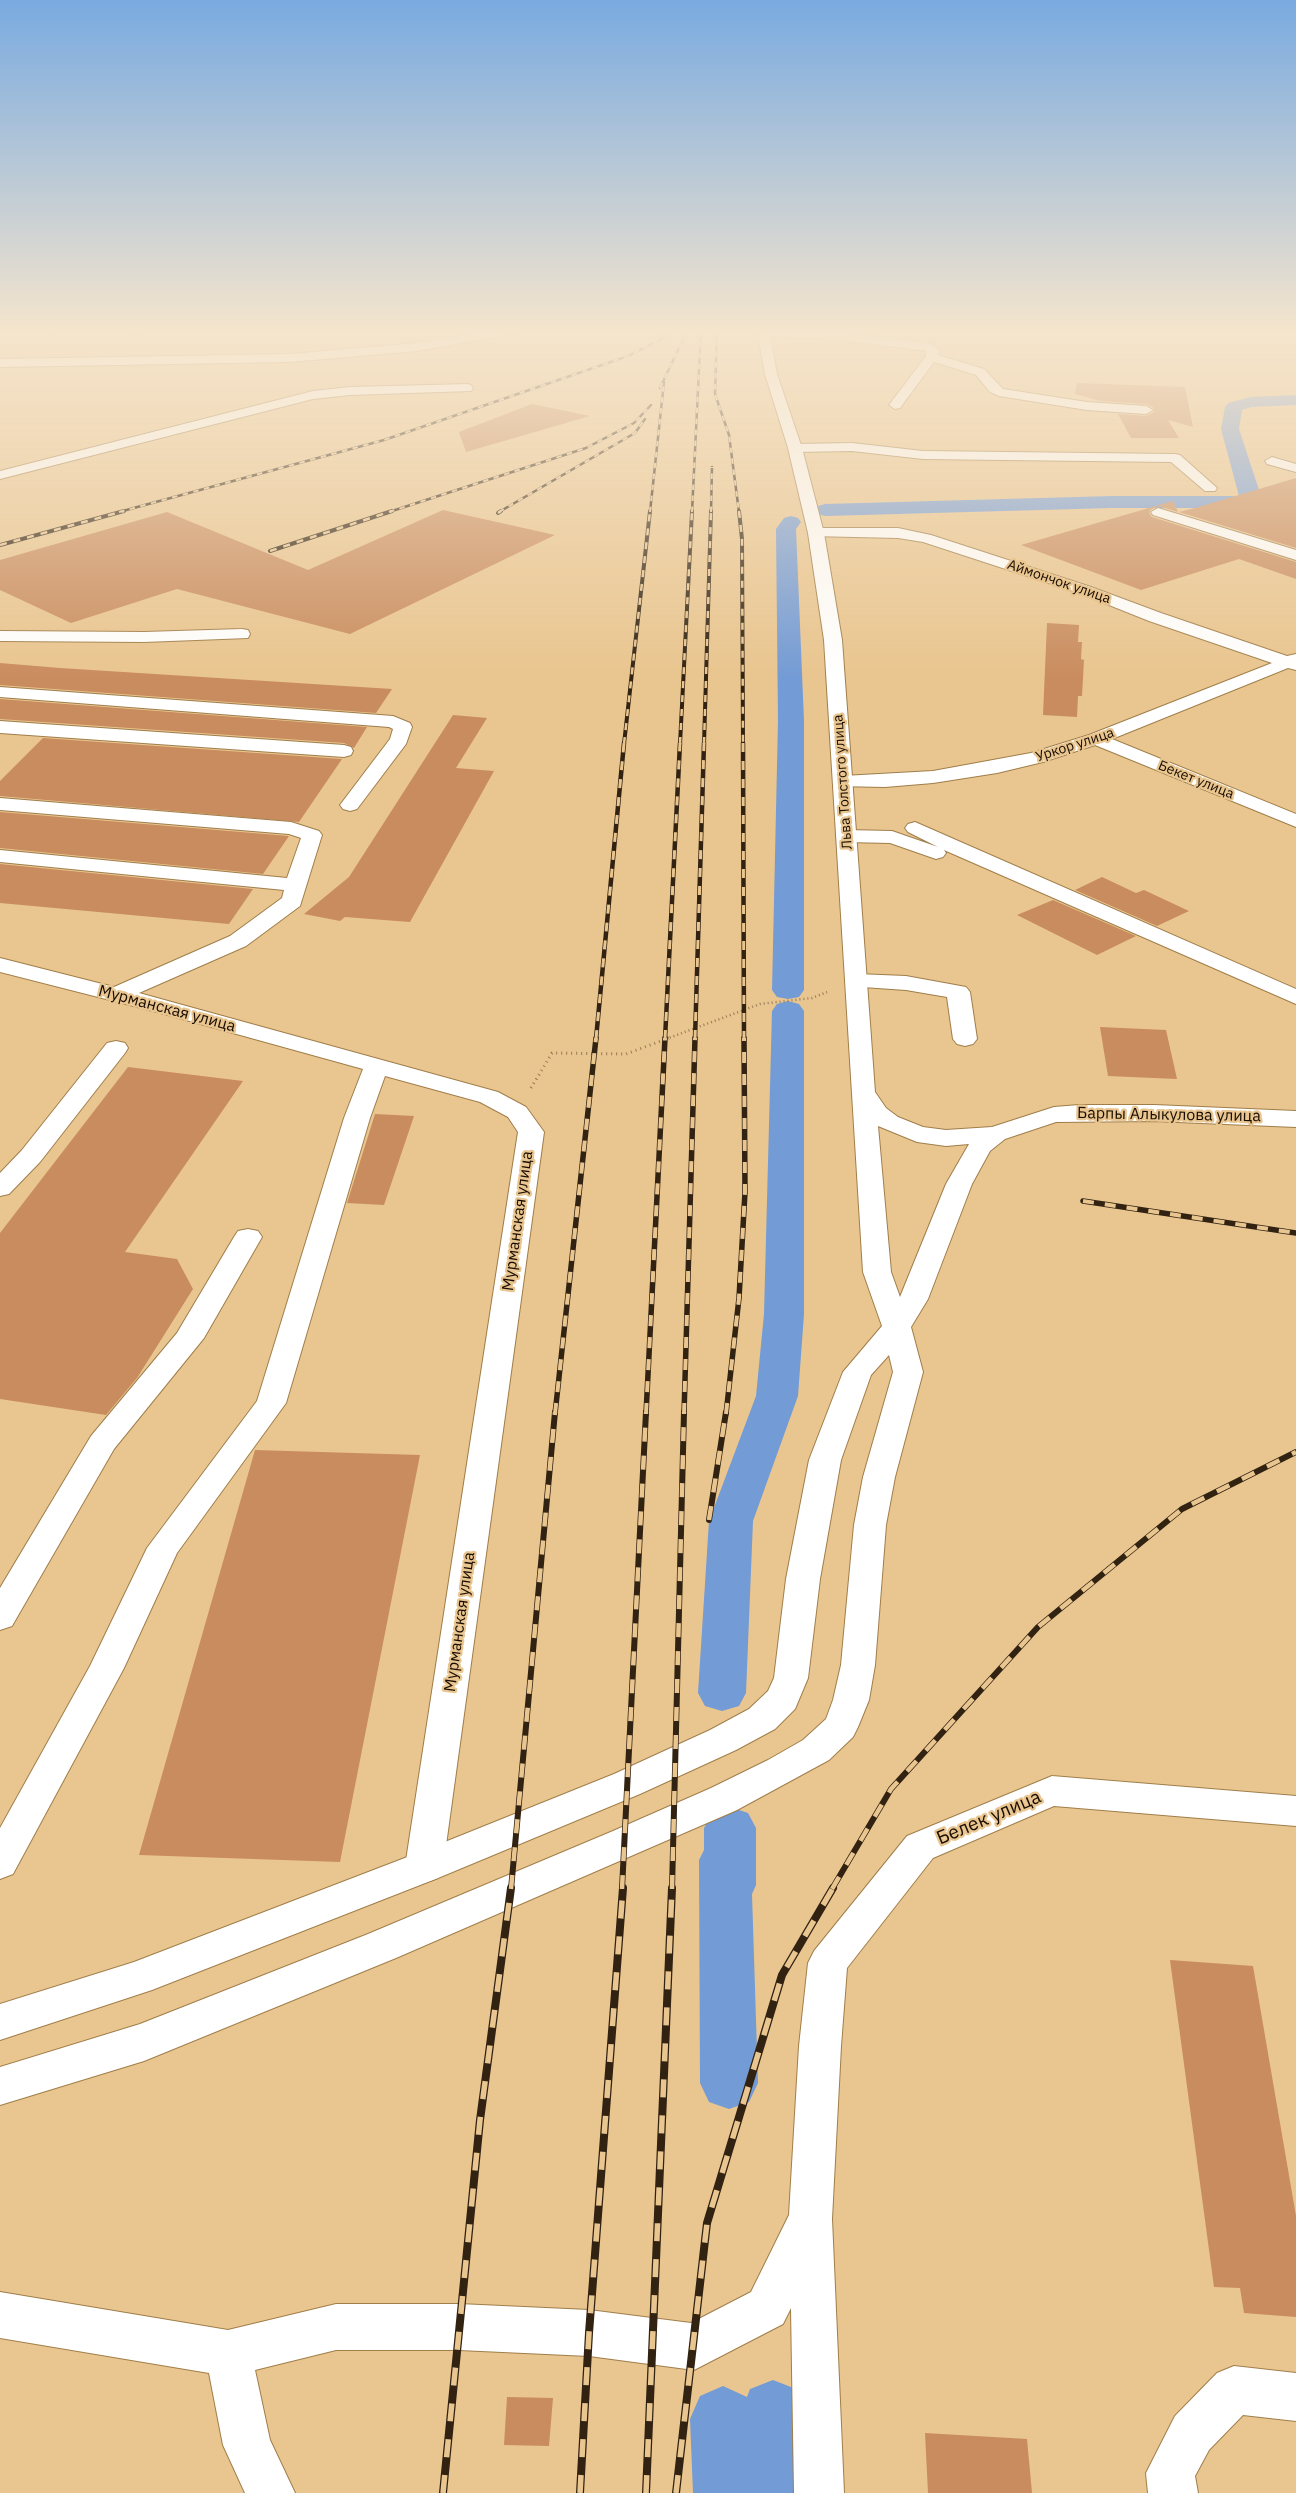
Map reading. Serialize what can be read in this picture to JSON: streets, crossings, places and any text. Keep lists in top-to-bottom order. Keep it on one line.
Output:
{"streets":{"street":["Аймончок улица","Уркор улица","Бекет улица","Льва Толстого улица","Мурманская улица","Барпы Алыкулова улица","Белек улица"]},"crossings":[["Аймончок улица","Уркор улица"],["Аймончок улица","Льва Толстого улица"],["Уркор улица","Бекет улица"],["Уркор улица","Льва Толстого улица"],["Льва Толстого улица","Барпы Алыкулова улица"],["Мурманская улица","Барпы Алыкулова улица"]]}
